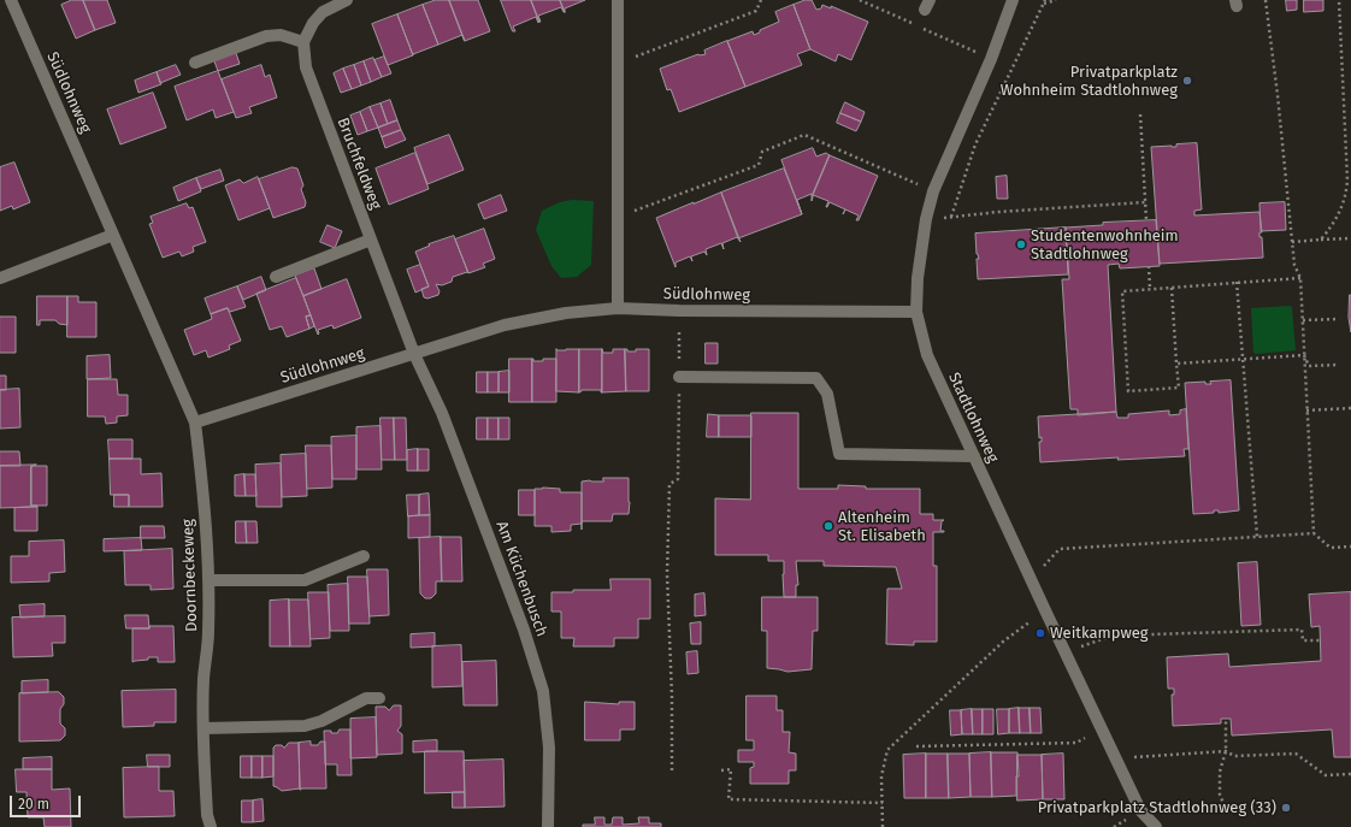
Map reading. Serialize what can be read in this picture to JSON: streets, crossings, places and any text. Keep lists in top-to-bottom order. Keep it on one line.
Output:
{"streets":{"street":["Südlohnweg","Bruchfeldweg","Stadtlohnweg","Doornbeckeweg","Am Küchenbusch"]},"crossings":[["Südlohnweg","Bruchfeldweg"],["Südlohnweg","Stadtlohnweg"],["Südlohnweg","Doornbeckeweg"],["Südlohnweg","Am Küchenbusch"],["Bruchfeldweg","Am Küchenbusch"]],"places":["Privatparkplatz Wohnheim Stadtlohnweg","Studentenwohnheim Stadtlohnweg","Altenheim St. Elisabeth","Weitkampweg","Privatparkplatz Stadtlohnweg (33)"],"scale_bar":"20 m"}
